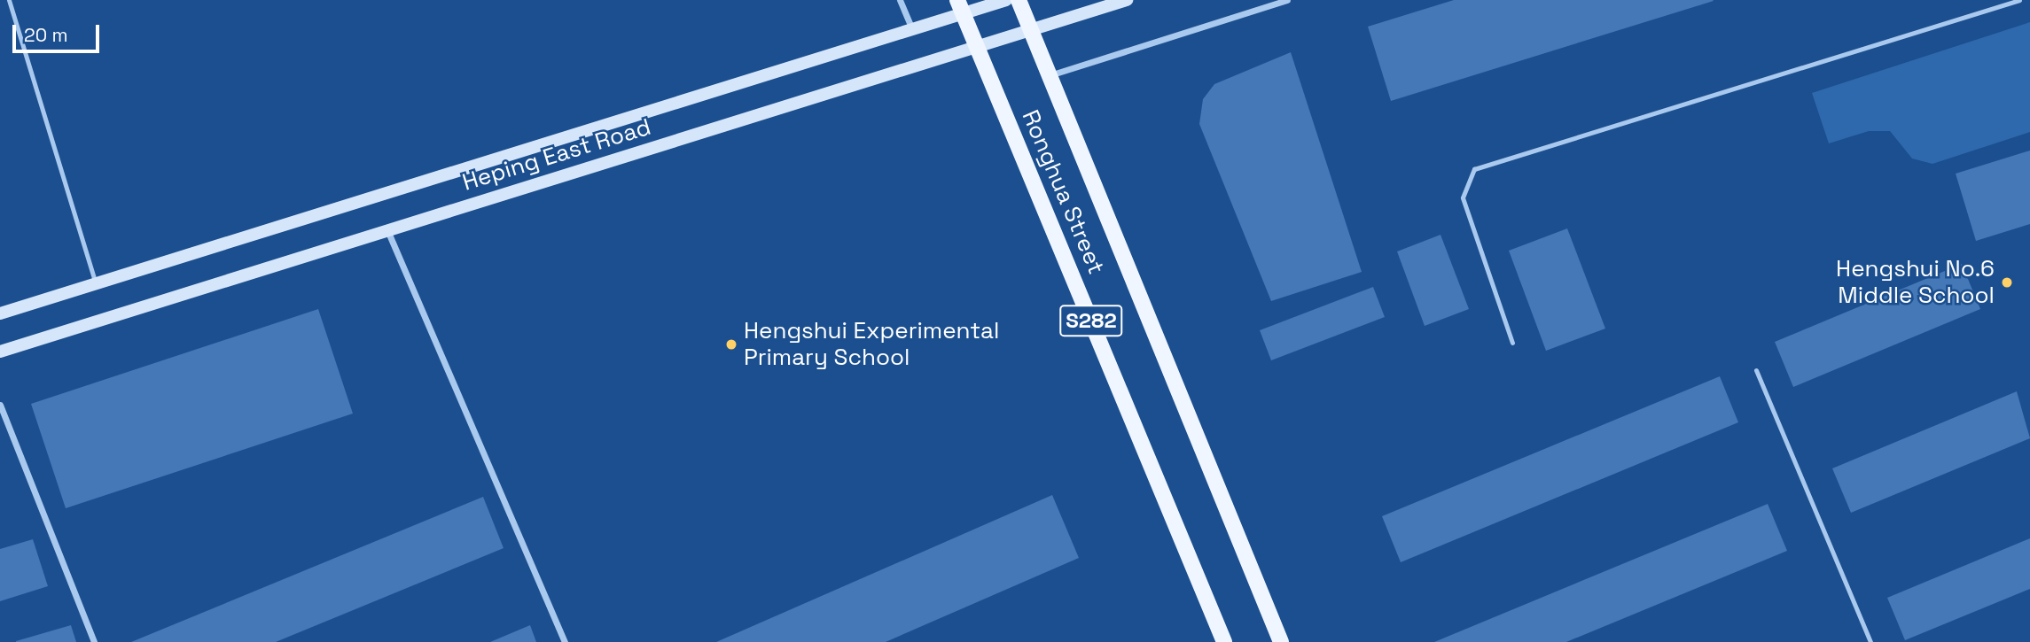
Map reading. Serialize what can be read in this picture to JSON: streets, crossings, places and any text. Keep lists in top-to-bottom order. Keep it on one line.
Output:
{"streets":{"main road":["Heping East Road","Ronghua Street","S282"]},"crossings":[["Heping East Road","Ronghua Street"]],"places":["Hengshui No.6 Middle School","Hengshui Experimental Primary School"],"scale_bar":"20 m"}
